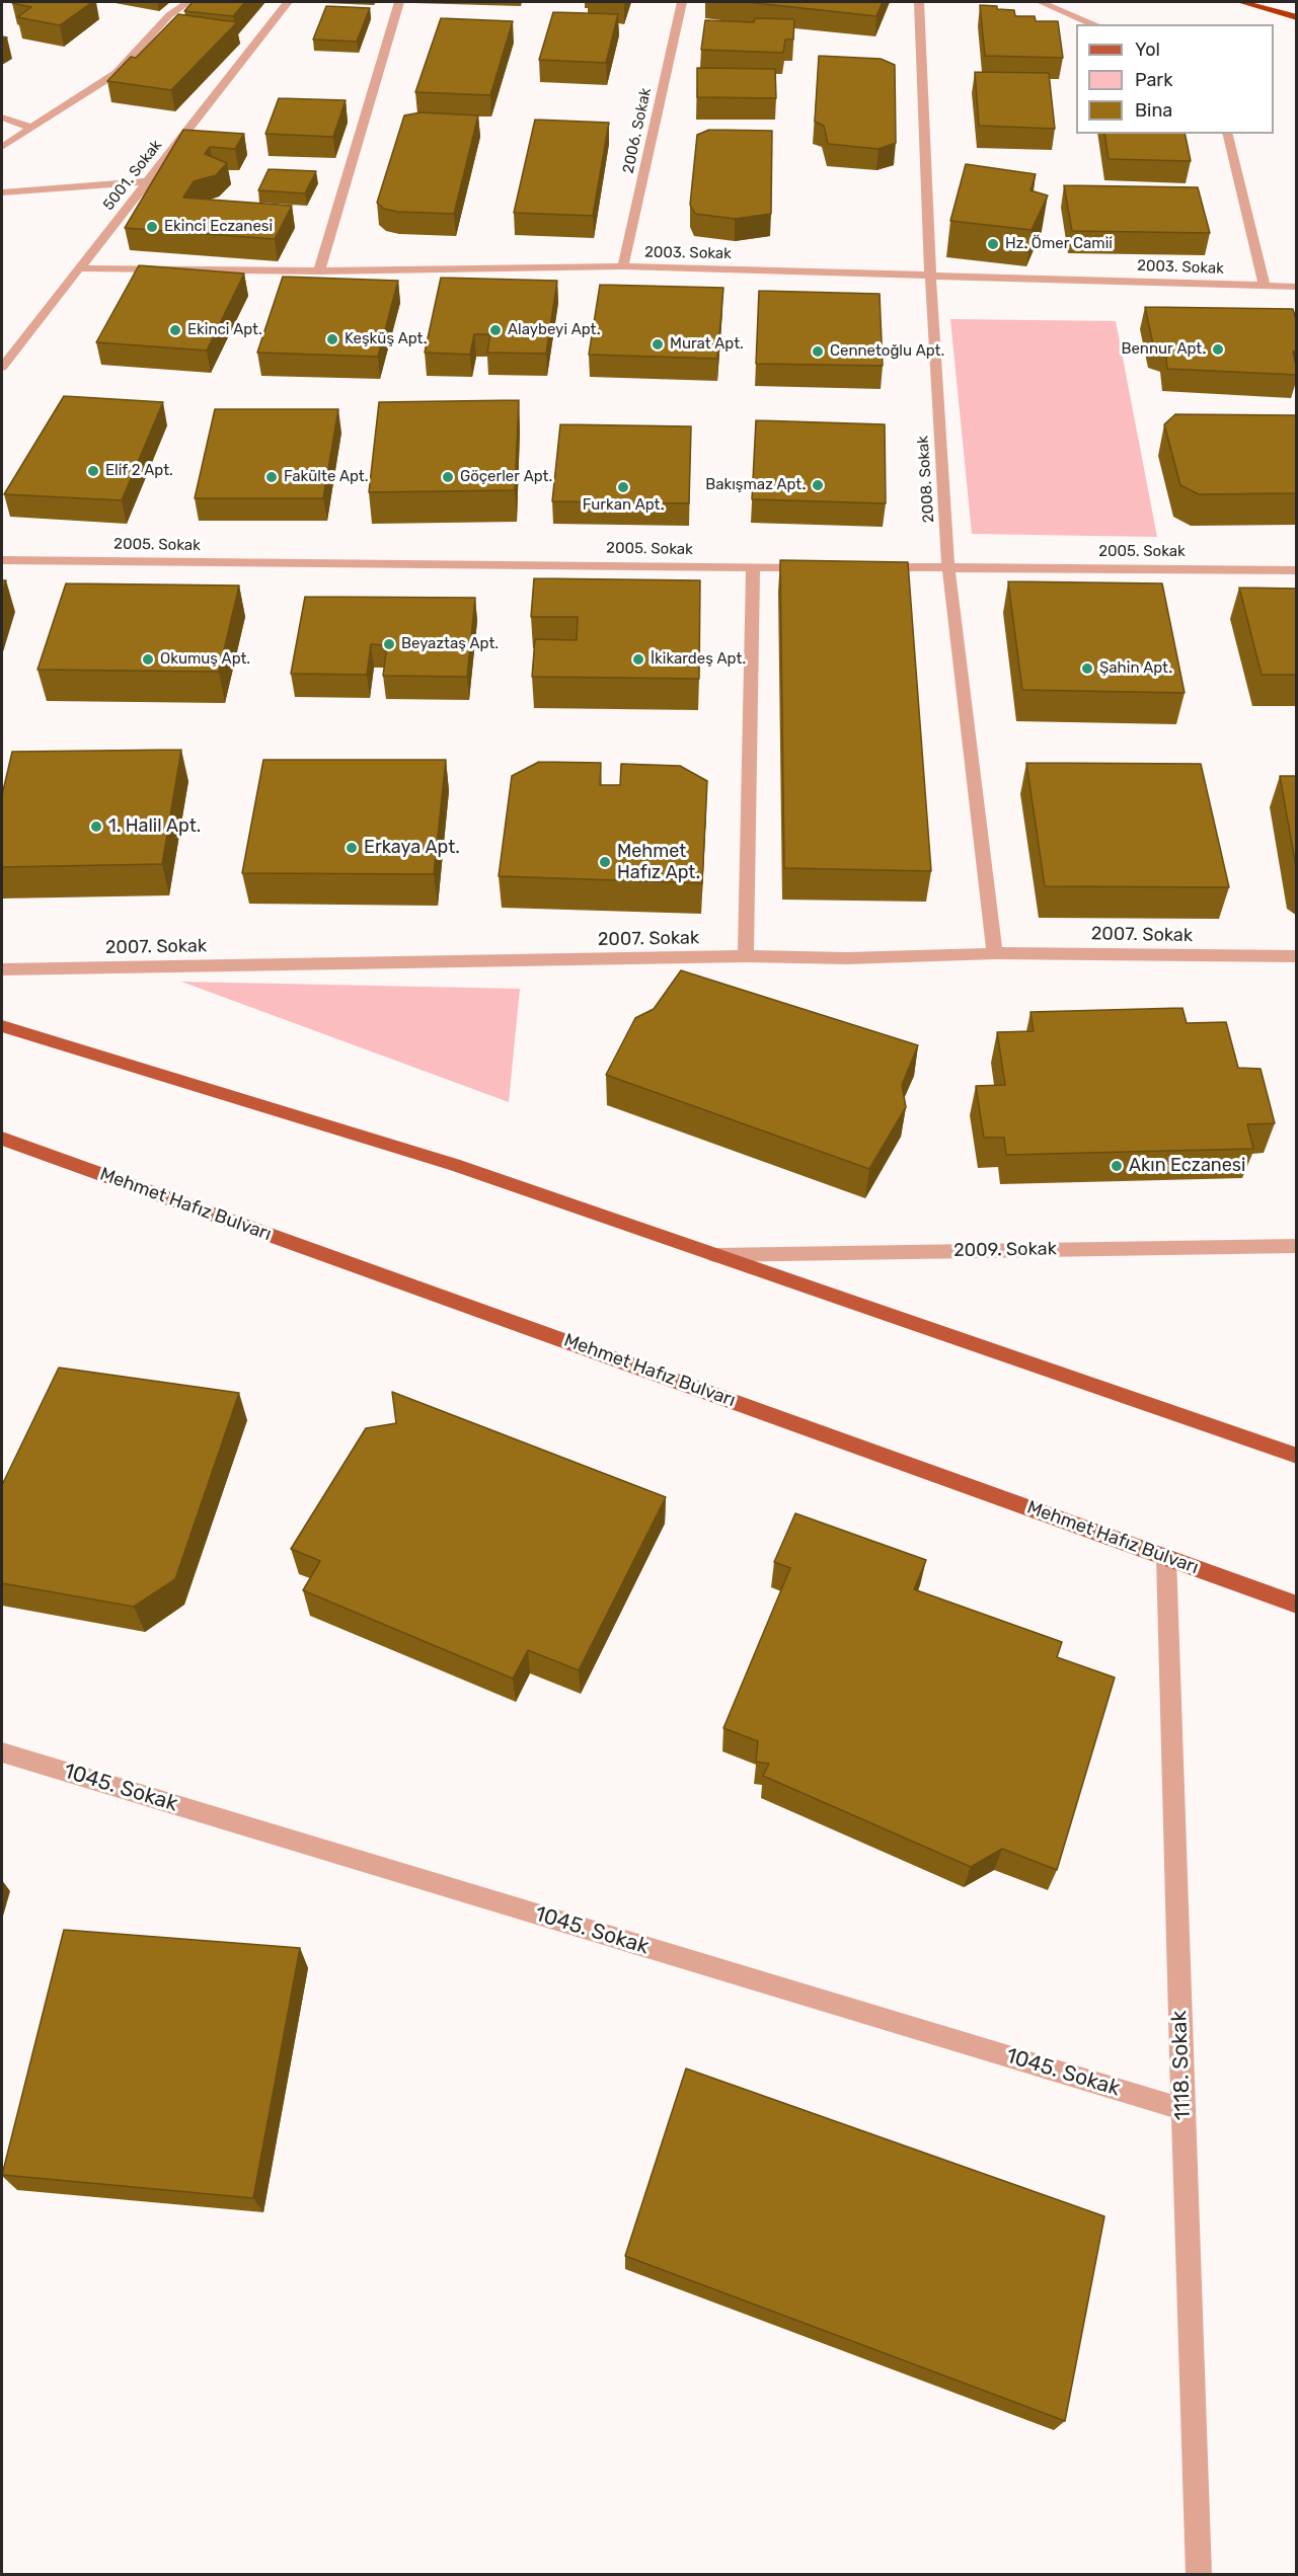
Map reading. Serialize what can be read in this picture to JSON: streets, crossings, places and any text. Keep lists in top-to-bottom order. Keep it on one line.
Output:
{"streets":{"main road":["Mehmet Hafız Bulvarı"],"street":["2006. Sokak","5001. Sokak","2003. Sokak","2008. Sokak","2005. Sokak","2007. Sokak","2009. Sokak","1045. Sokak","1118. Sokak"]},"crossings":[["2006. Sokak","2003. Sokak"],["5001. Sokak","2003. Sokak"],["2003. Sokak","2008. Sokak"],["2008. Sokak","2005. Sokak"],["2008. Sokak","2007. Sokak"],["Mehmet Hafız Bulvarı","1118. Sokak"],["1045. Sokak","1118. Sokak"]],"places":["Ekinci Eczanesi","Hz. Ömer Camii","Ekinci Apt.","Alaybeyi Apt.","Keşküş Apt.","Murat Apt.","Bennur Apt.","Cennetoğlu Apt.","Elif 2 Apt.","Fakülte Apt.","Göçerler Apt.","Bakışmaz Apt.","Furkan Apt.","Beyaztaş Apt.","Okumuş Apt.","İkikardeş Apt.","Şahin Apt.","1. Halil Apt.","Erkaya Apt.","Mehmet Hafız Apt.","Akın Eczanesi"],"legend":["Yol","Park","Bina"]}
